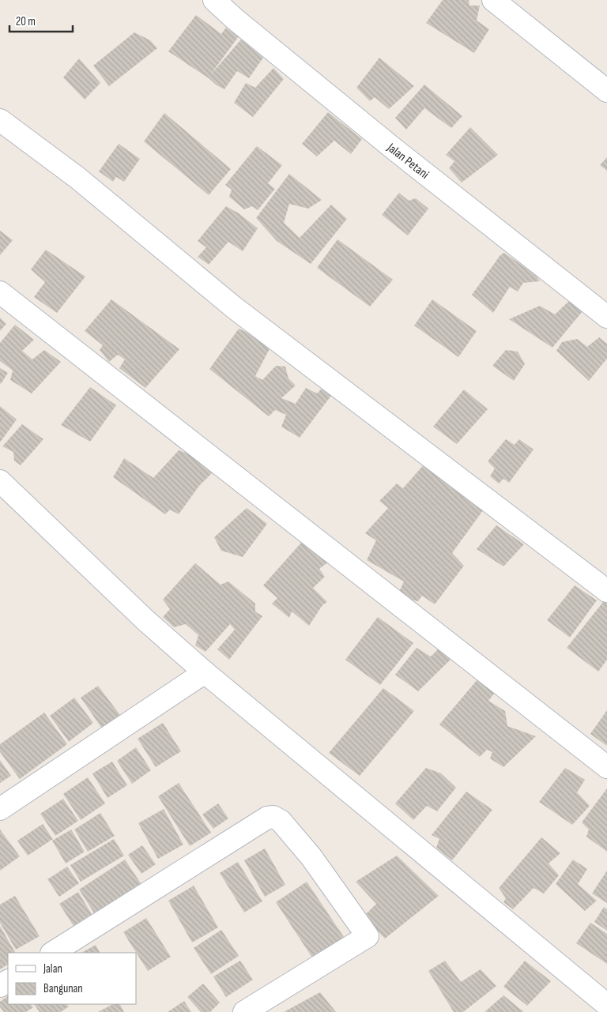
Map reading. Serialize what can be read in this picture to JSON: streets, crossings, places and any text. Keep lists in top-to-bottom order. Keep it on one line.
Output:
{"streets":{"street":["Jalan Petani"]},"legend":["Jalan","Bangunan"],"scale_bar":"20 m"}
